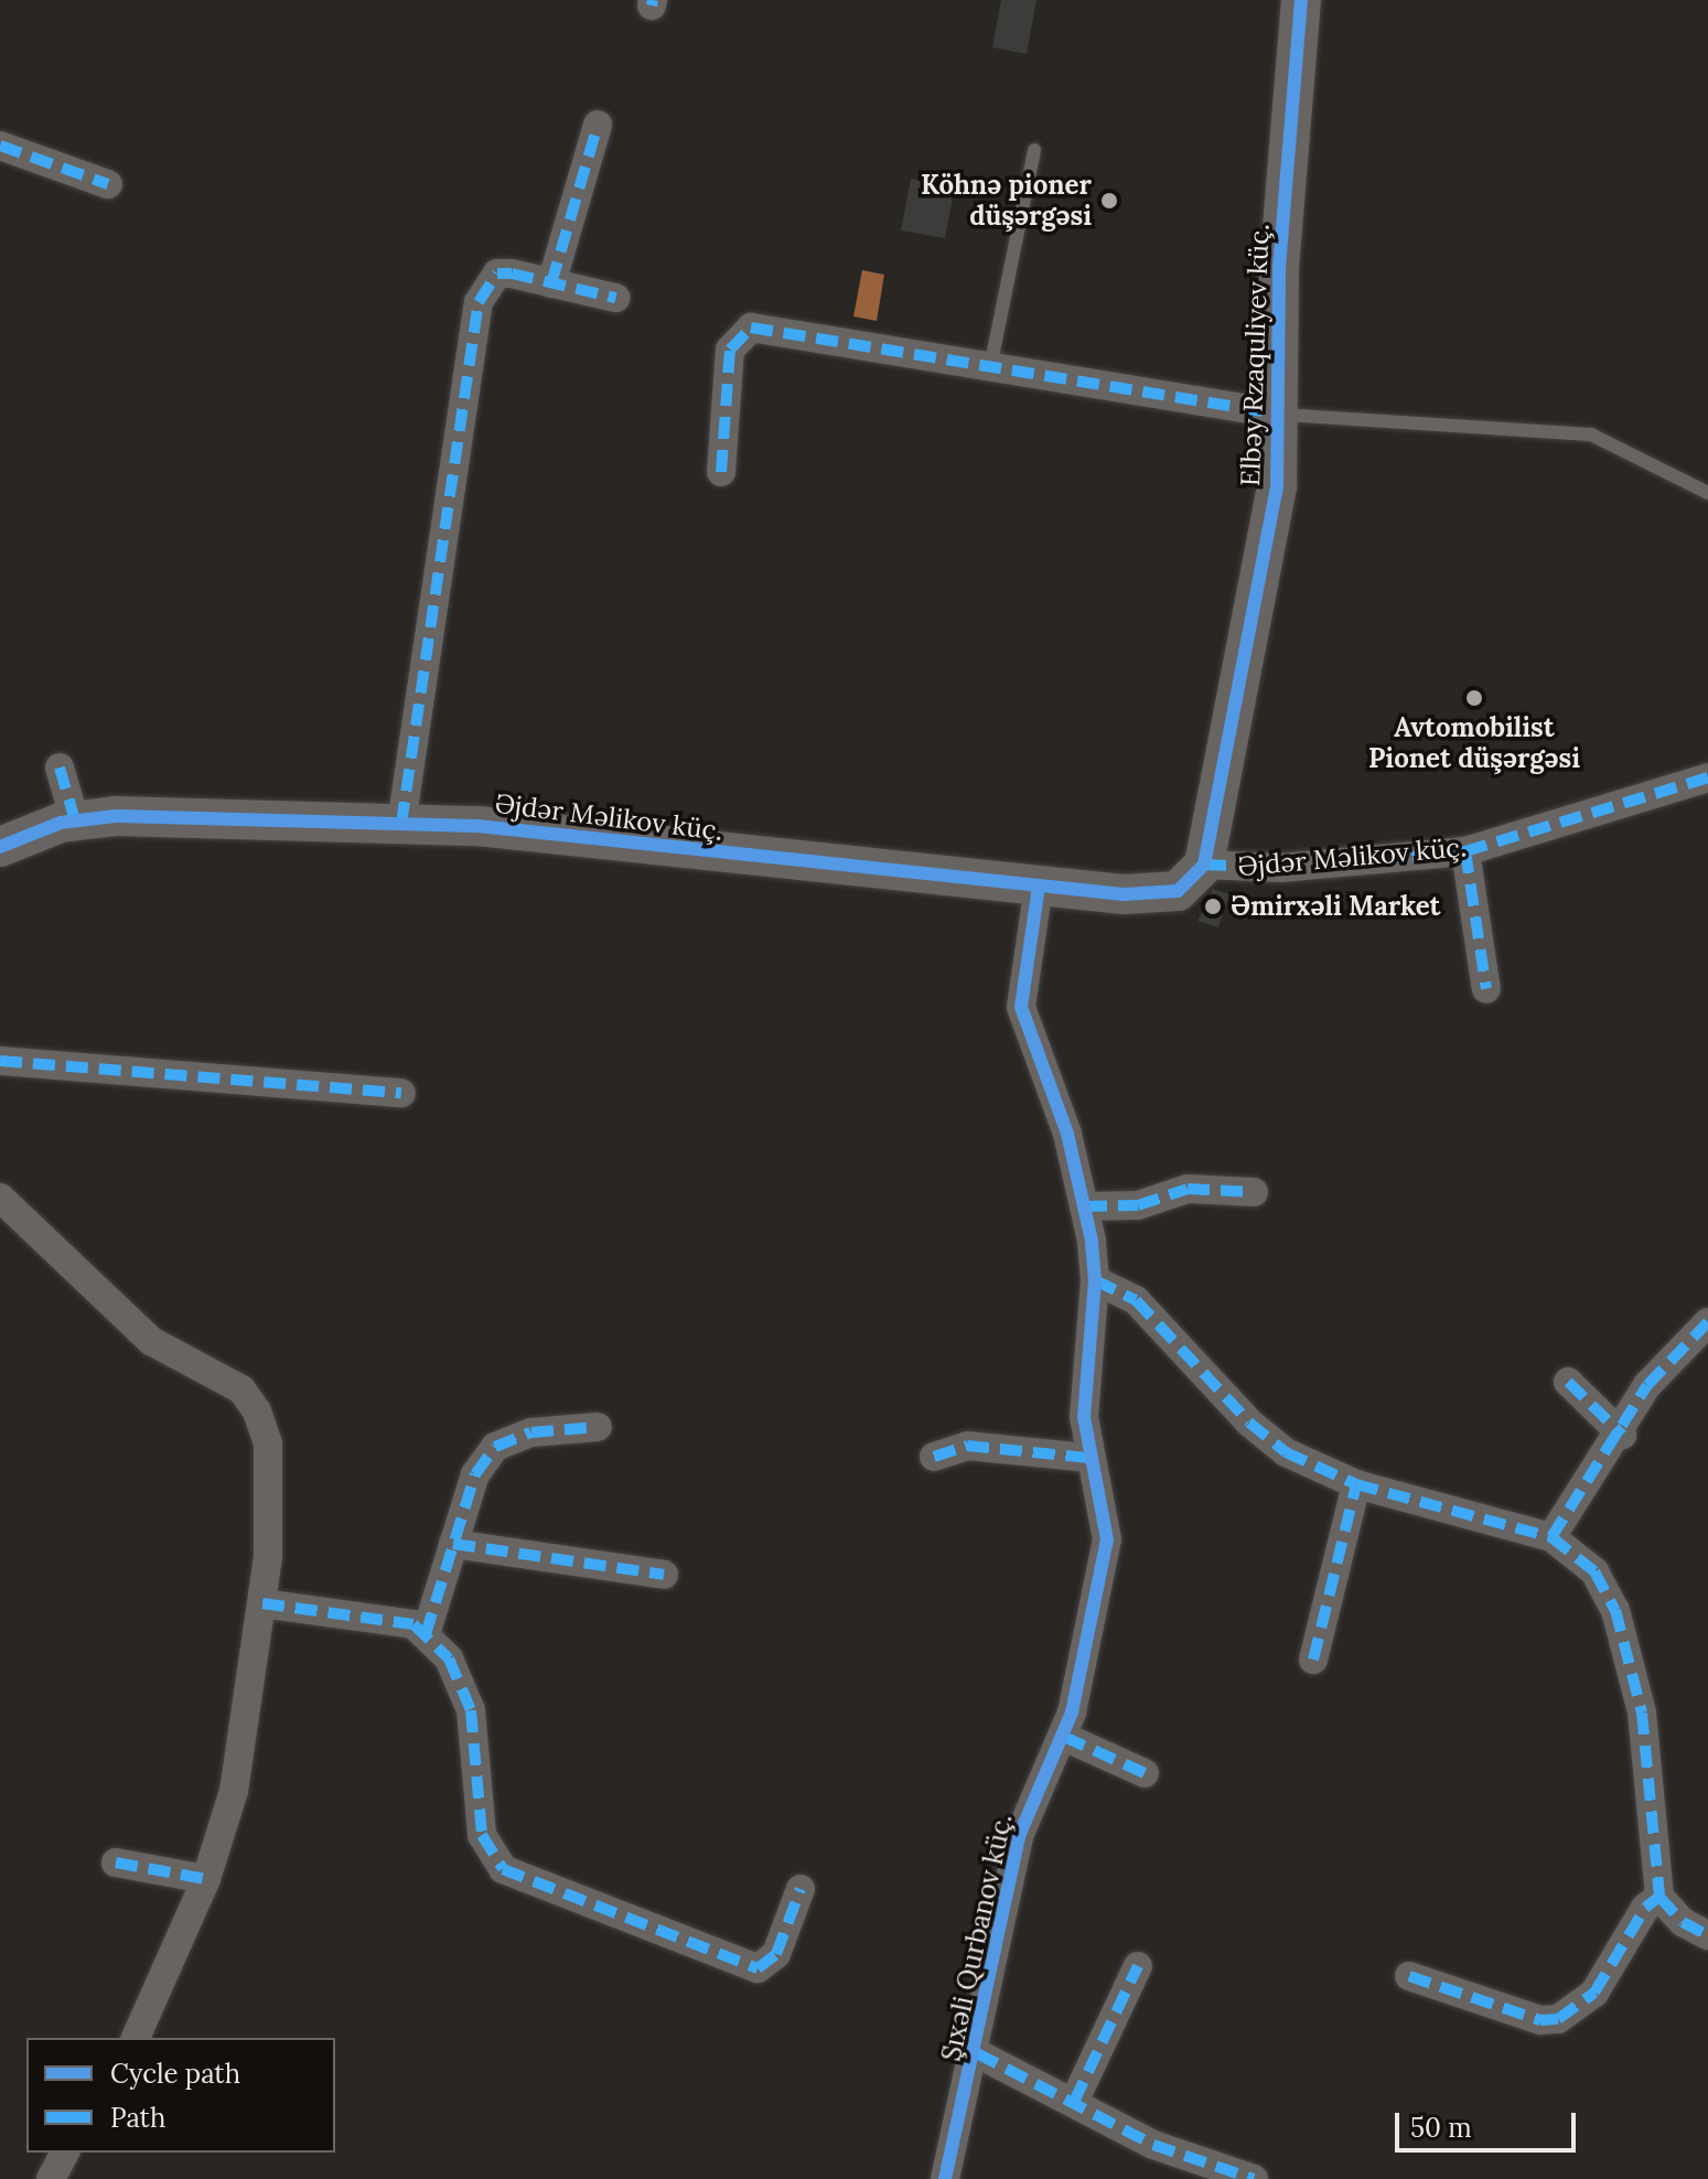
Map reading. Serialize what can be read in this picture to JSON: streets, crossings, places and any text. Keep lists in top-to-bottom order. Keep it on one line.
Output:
{"streets":{"street":["Elbəy Rzaquliyev küç.","Əjdər Məlikov küç.","Şıxəli Qurbanov küç."]},"crossings":[["Elbəy Rzaquliyev küç.","Əjdər Məlikov küç."],["Əjdər Məlikov küç.","Şıxəli Qurbanov küç."]],"places":["Köhnə pioner düşərgəsi","Avtomobilist Pionet düşərgəsi","Əmirxəli Market"],"legend":["Cycle path","Path"],"scale_bar":"50 m"}
